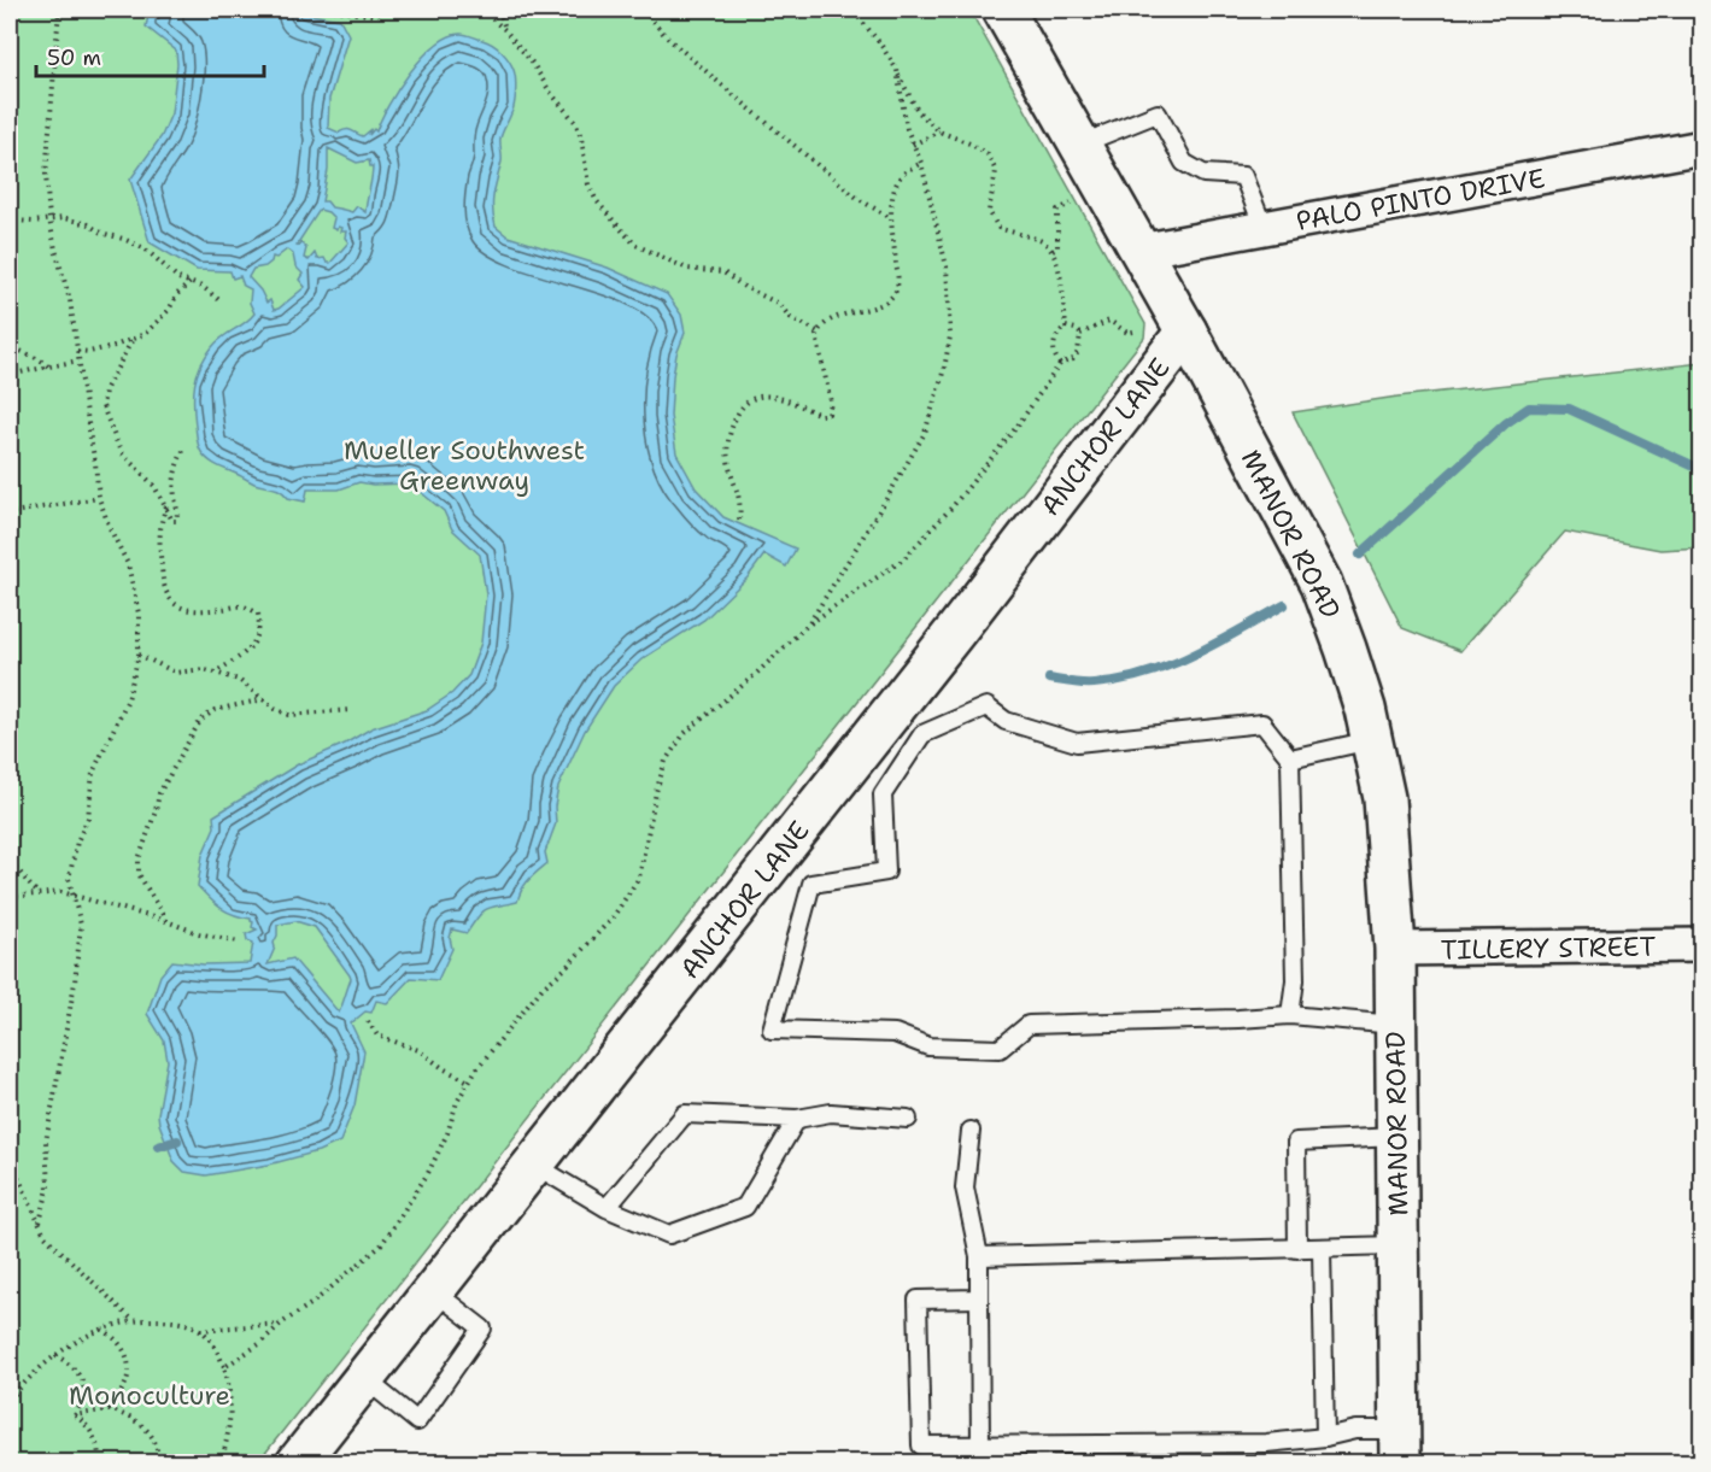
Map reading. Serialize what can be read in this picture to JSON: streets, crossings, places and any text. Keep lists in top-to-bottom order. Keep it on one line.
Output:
{"streets":{"main road":["ANCHOR LANE","MANOR ROAD"],"street":["PALO PINTO DRIVE","TILLERY STREET"]},"crossings":[["PALO PINTO DRIVE","MANOR ROAD"],["ANCHOR LANE","MANOR ROAD"],["MANOR ROAD","TILLERY STREET"]],"parks":["Mueller Southwest Greenway","Monoculture"],"scale_bar":"50 m"}
